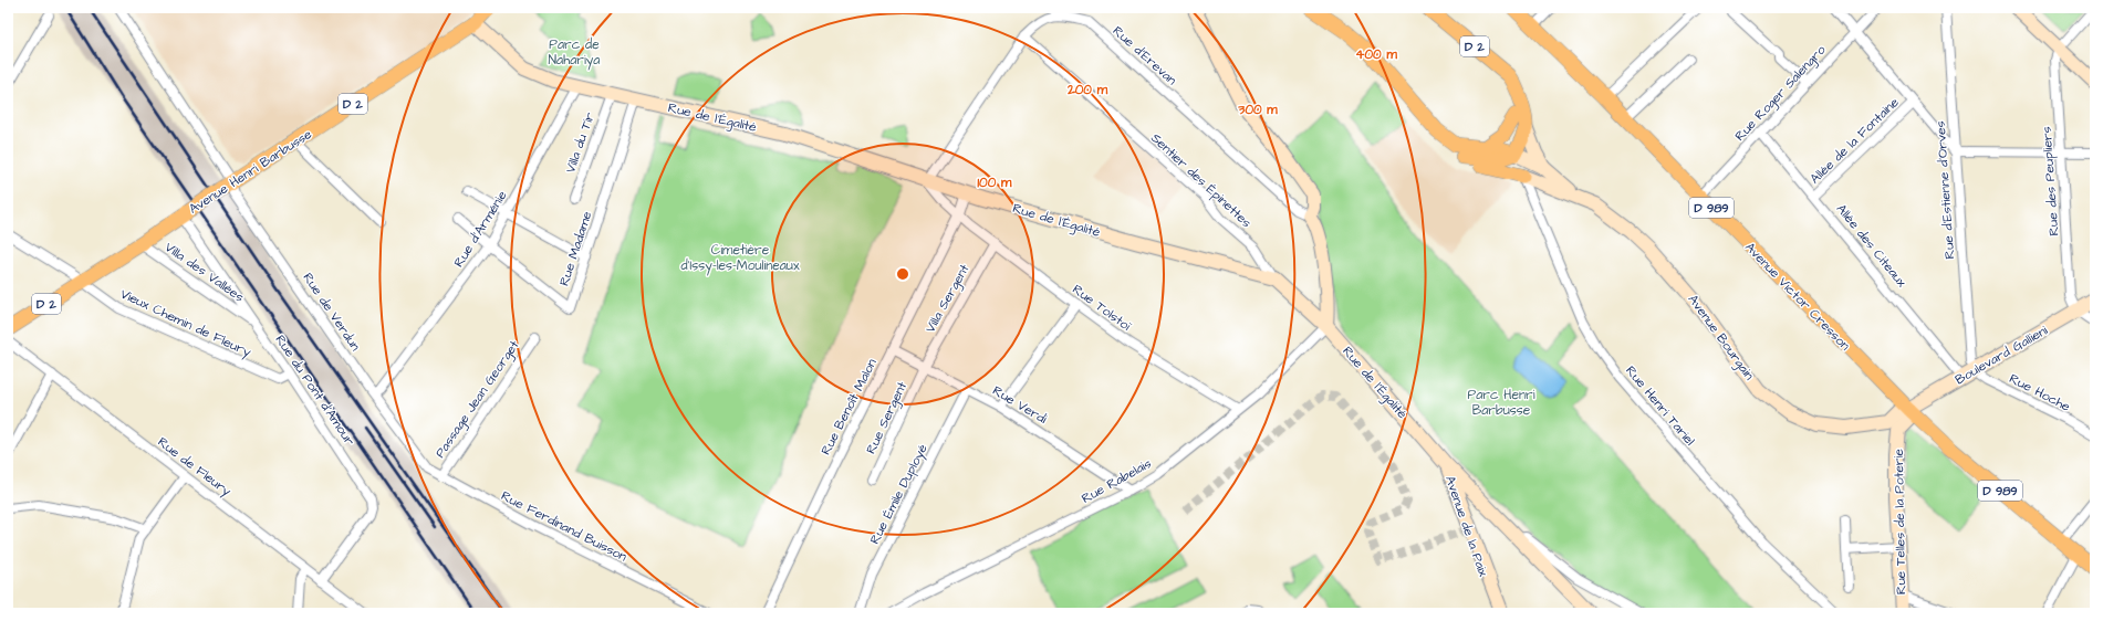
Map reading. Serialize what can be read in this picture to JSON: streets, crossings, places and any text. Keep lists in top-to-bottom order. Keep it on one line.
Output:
{"streets":{"main road":["D 2","Rue de l'Égalité","Avenue Henri Barbusse","D 989","Avenue Victor Cresson","Avenue Bourgain","Boulevard Gallieni","Rue Telles de la Poterie","Avenue de la Paix"],"street":["Rue d'Erevan","Rue Roger Salengro","Allée de la Fontaine","Villa du Tir","Sentier des Épinettes","Rue des Peupliers","Rue d'Estienne d'Orves","Rue d'Arménie","Allée des Citeaux","Rue Madame","Villa des Vallées","Villa Sergent","Rue Tolstoï","Rue de Verdun","Vieux Chemin de Fleury","Rue du Pont d'Amour","Rue Hoche","Passage Jean Georget","Rue Verdi","Rue Henri Tariel","Rue Benoît Malon","Rue Sergent","Rue de Fleury","Rue Rabelais","Rue Émile Duployé","Rue Ferdinand Buisson"]},"crossings":[["Rue d'Erevan","Rue de l'Égalité"],["Rue d'Erevan","Sentier des Épinettes"],["Rue d'Erevan","Rue Tolstoï"],["Rue Roger Salengro","Allée des Citeaux"],["Rue Roger Salengro","Avenue Victor Cresson"],["Rue de l'Égalité","Villa du Tir"],["Rue de l'Égalité","Avenue Henri Barbusse"],["Rue de l'Égalité","Sentier des Épinettes"],["Rue de l'Égalité","Rue d'Arménie"],["Rue de l'Égalité","Rue Madame"],["Rue de l'Égalité","Rue Tolstoï"],["Rue de l'Égalité","Rue Benoît Malon"],["Rue de l'Égalité","Rue Rabelais"],["Rue de l'Égalité","Avenue de la Paix"],["Allée de la Fontaine","Allée des Citeaux"],["Avenue Henri Barbusse","Villa des Vallées"],["Avenue Henri Barbusse","Rue de Verdun"],["Avenue Henri Barbusse","Vieux Chemin de Fleury"],["Avenue Henri Barbusse","Rue du Pont d'Amour"],["Rue des Peupliers","Boulevard Gallieni"],["Rue d'Estienne d'Orves","Boulevard Gallieni"],["Rue d'Estienne d'Orves","Rue Hoche"],["Rue d'Arménie","Rue Madame"],["Rue d'Arménie","Rue de Verdun"],["Allée des Citeaux","Boulevard Gallieni"],["Villa des Vallées","Rue du Pont d'Amour"],["Avenue Victor Cresson","Boulevard Gallieni"],["Villa Sergent","Rue Tolstoï"],["Villa Sergent","Rue Verdi"],["Villa Sergent","Rue Sergent"],["Rue Tolstoï","Rue Benoît Malon"],["Rue Tolstoï","Rue Rabelais"],["Rue de Verdun","Rue Ferdinand Buisson"],["Vieux Chemin de Fleury","Rue du Pont d'Amour"],["Avenue Bourgain","Rue Henri Tariel"],["Avenue Bourgain","Rue Telles de la Poterie"],["Boulevard Gallieni","Rue Hoche"],["Rue du Pont d'Amour","Rue de Fleury"],["Passage Jean Georget","Rue Ferdinand Buisson"],["Rue Verdi","Rue Benoît Malon"],["Rue Verdi","Rue Sergent"],["Rue Verdi","Rue Rabelais"],["Rue Verdi","Rue Émile Duployé"]],"parks":["Parc de Nahariya","Cimetière d'Issy-les-Moulineaux","Parc Henri Barbusse"],"rings":["400 m","200 m","300 m","100 m"]}
